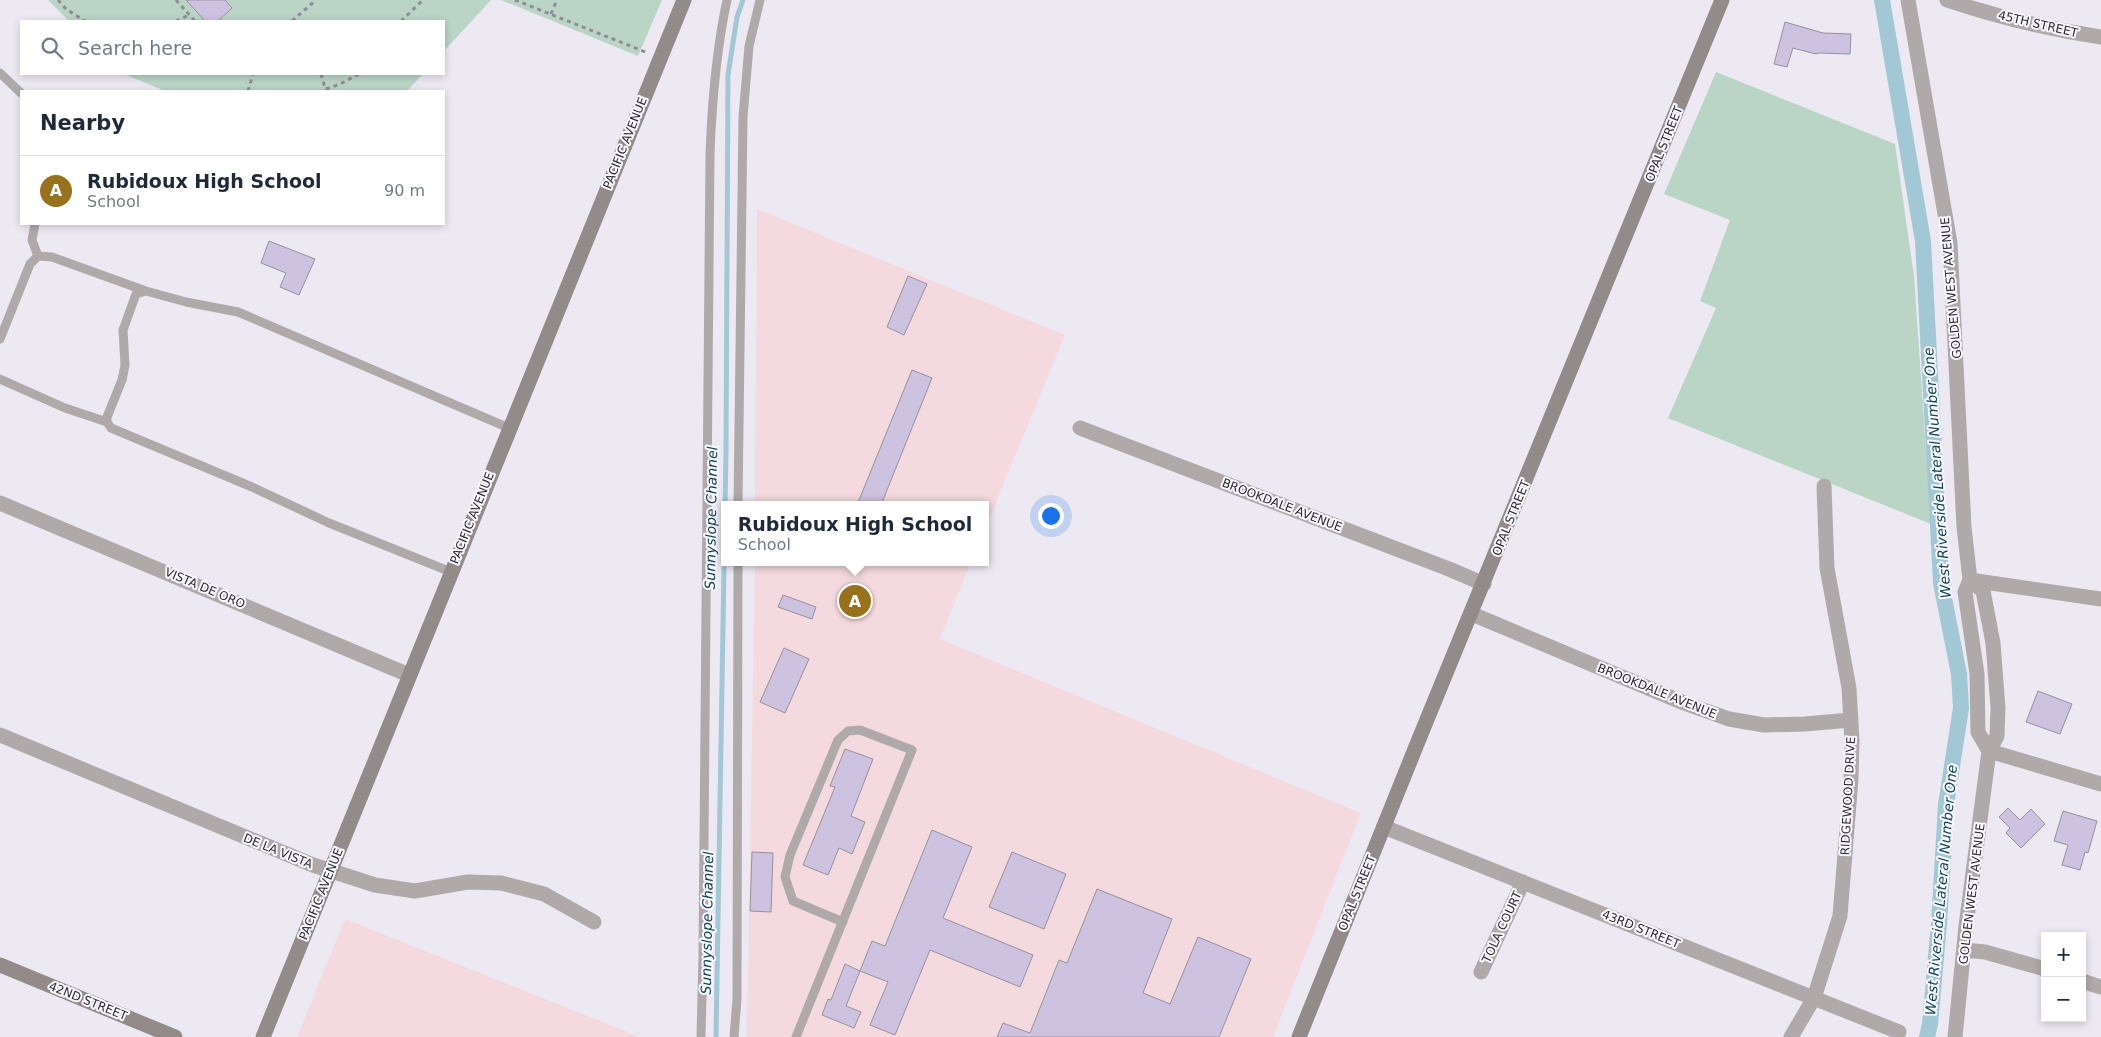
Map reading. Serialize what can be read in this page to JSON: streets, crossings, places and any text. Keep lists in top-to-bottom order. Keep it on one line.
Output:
{"streets":{"street":["45TH STREET","PACIFIC AVENUE","OPAL STREET","GOLDEN WEST AVENUE","BROOKDALE AVENUE","VISTA DE ORO","RIDGEWOOD DRIVE","DE LA VISTA","TOLA COURT","43RD STREET","42ND STREET"]},"crossings":[["PACIFIC AVENUE","VISTA DE ORO"],["PACIFIC AVENUE","DE LA VISTA"],["OPAL STREET","BROOKDALE AVENUE"],["OPAL STREET","43RD STREET"],["BROOKDALE AVENUE","RIDGEWOOD DRIVE"],["RIDGEWOOD DRIVE","43RD STREET"],["TOLA COURT","43RD STREET"]],"water":["West Riverside Lateral Number One","Sunnyslope Channel"],"page":{"search":"Search here","heading":"Nearby","list":[{"mark":"A","name":"Rubidoux High School","note":"School","value":"90 m"}],"popup":["Rubidoux High School","School"],"pins":"A","map_buttons":["+","−"]}}
